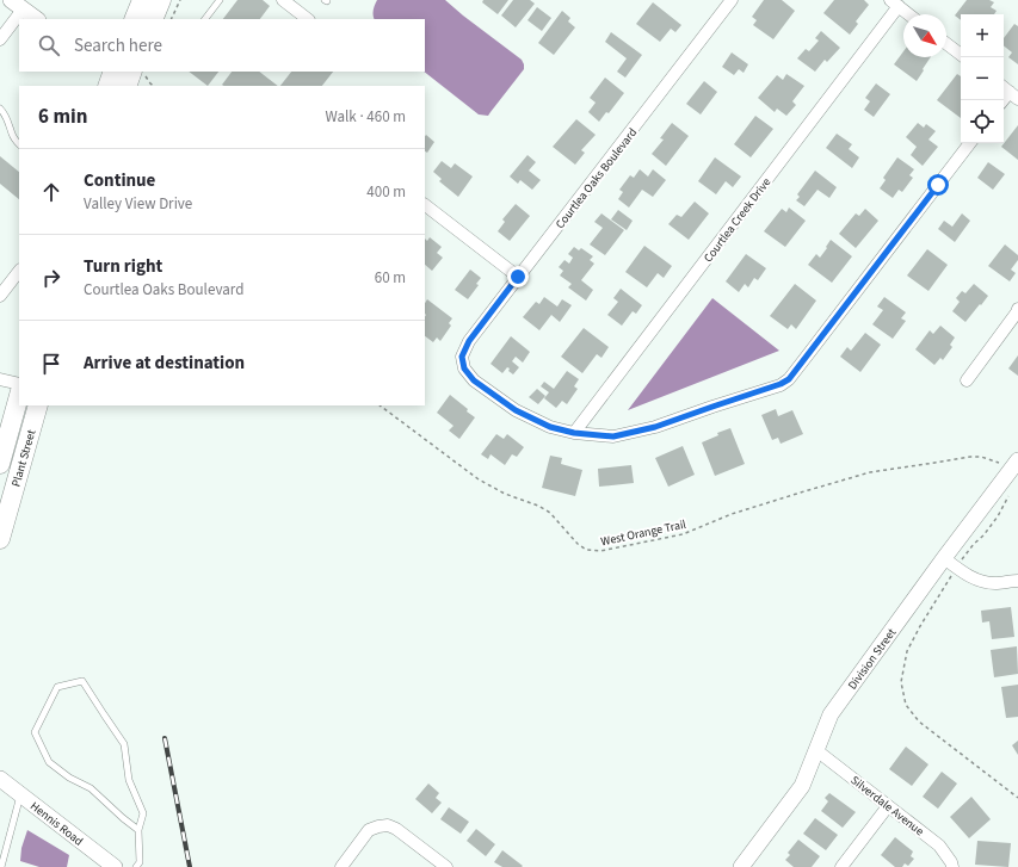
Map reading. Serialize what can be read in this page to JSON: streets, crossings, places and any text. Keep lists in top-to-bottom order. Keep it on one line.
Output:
{"streets":{"main road":["Plant Street"],"street":["Courtlea Oaks Boulevard","Courtlea Creek Drive","Division Street","Silverdale Avenue","Hennis Road"],"path":["West Orange Trail"]},"crossings":[["Courtlea Oaks Boulevard","Courtlea Creek Drive"],["Division Street","Silverdale Avenue"]],"north":"bottom right","page":{"map_buttons":["+","−"],"search":"Search here","heading":["6 min","Walk · 460 m"],"list":[["Continue","Valley View Drive","400 m"],["Turn right","Courtlea Oaks Boulevard","60 m"],"Arrive at destination"]}}
